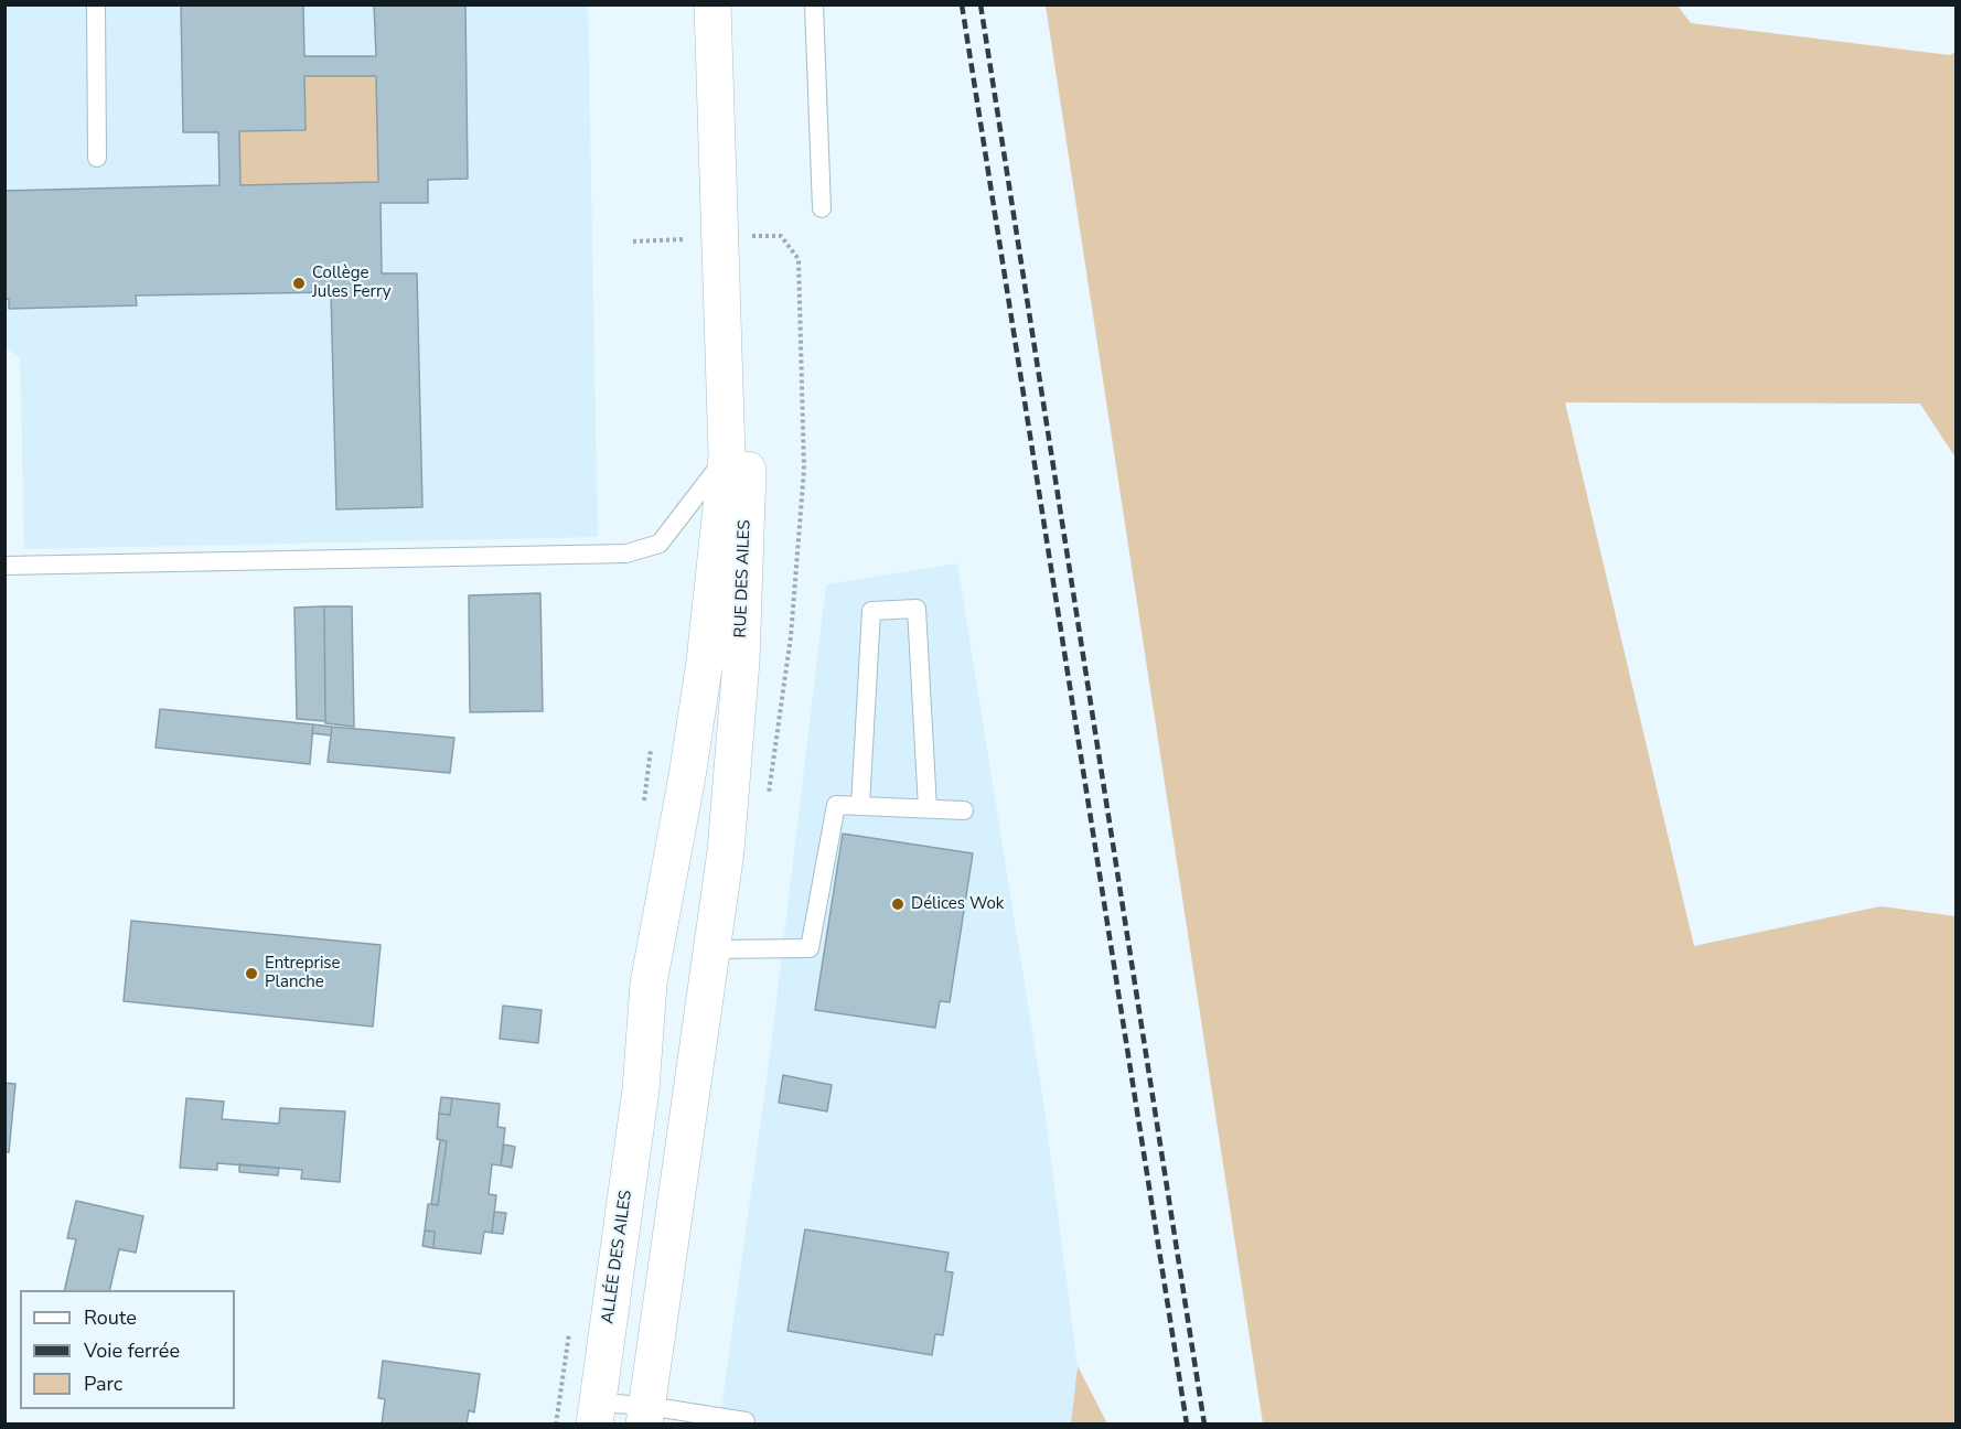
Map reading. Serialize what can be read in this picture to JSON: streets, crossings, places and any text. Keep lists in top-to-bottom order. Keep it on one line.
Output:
{"streets":{"main road":["RUE DES AILES","ALLÉE DES AILES"]},"crossings":[["RUE DES AILES","ALLÉE DES AILES"]],"places":["Collège Jules Ferry","Délices Wok","Entreprise Planche"],"legend":["Route","Voie ferrée","Parc"]}
